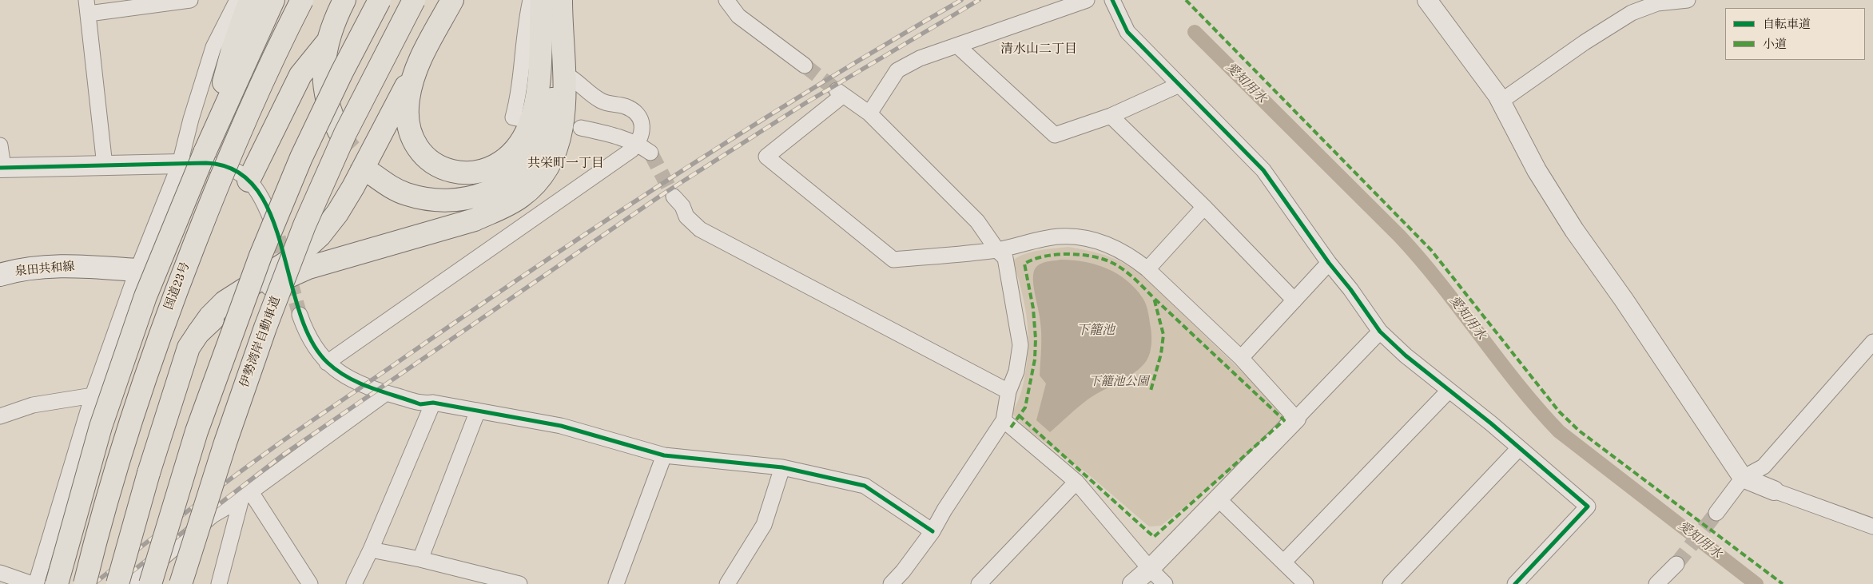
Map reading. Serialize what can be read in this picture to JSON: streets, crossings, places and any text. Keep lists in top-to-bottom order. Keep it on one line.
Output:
{"streets":{"highway":["国道23号","伊勢湾岸自動車道"],"main road":["泉田共和線"]},"districts":["清水山二丁目","共栄町一丁目"],"water":["愛知用水","下籠池"],"parks":["下籠池公園"],"legend":["自転車道","小道"]}
